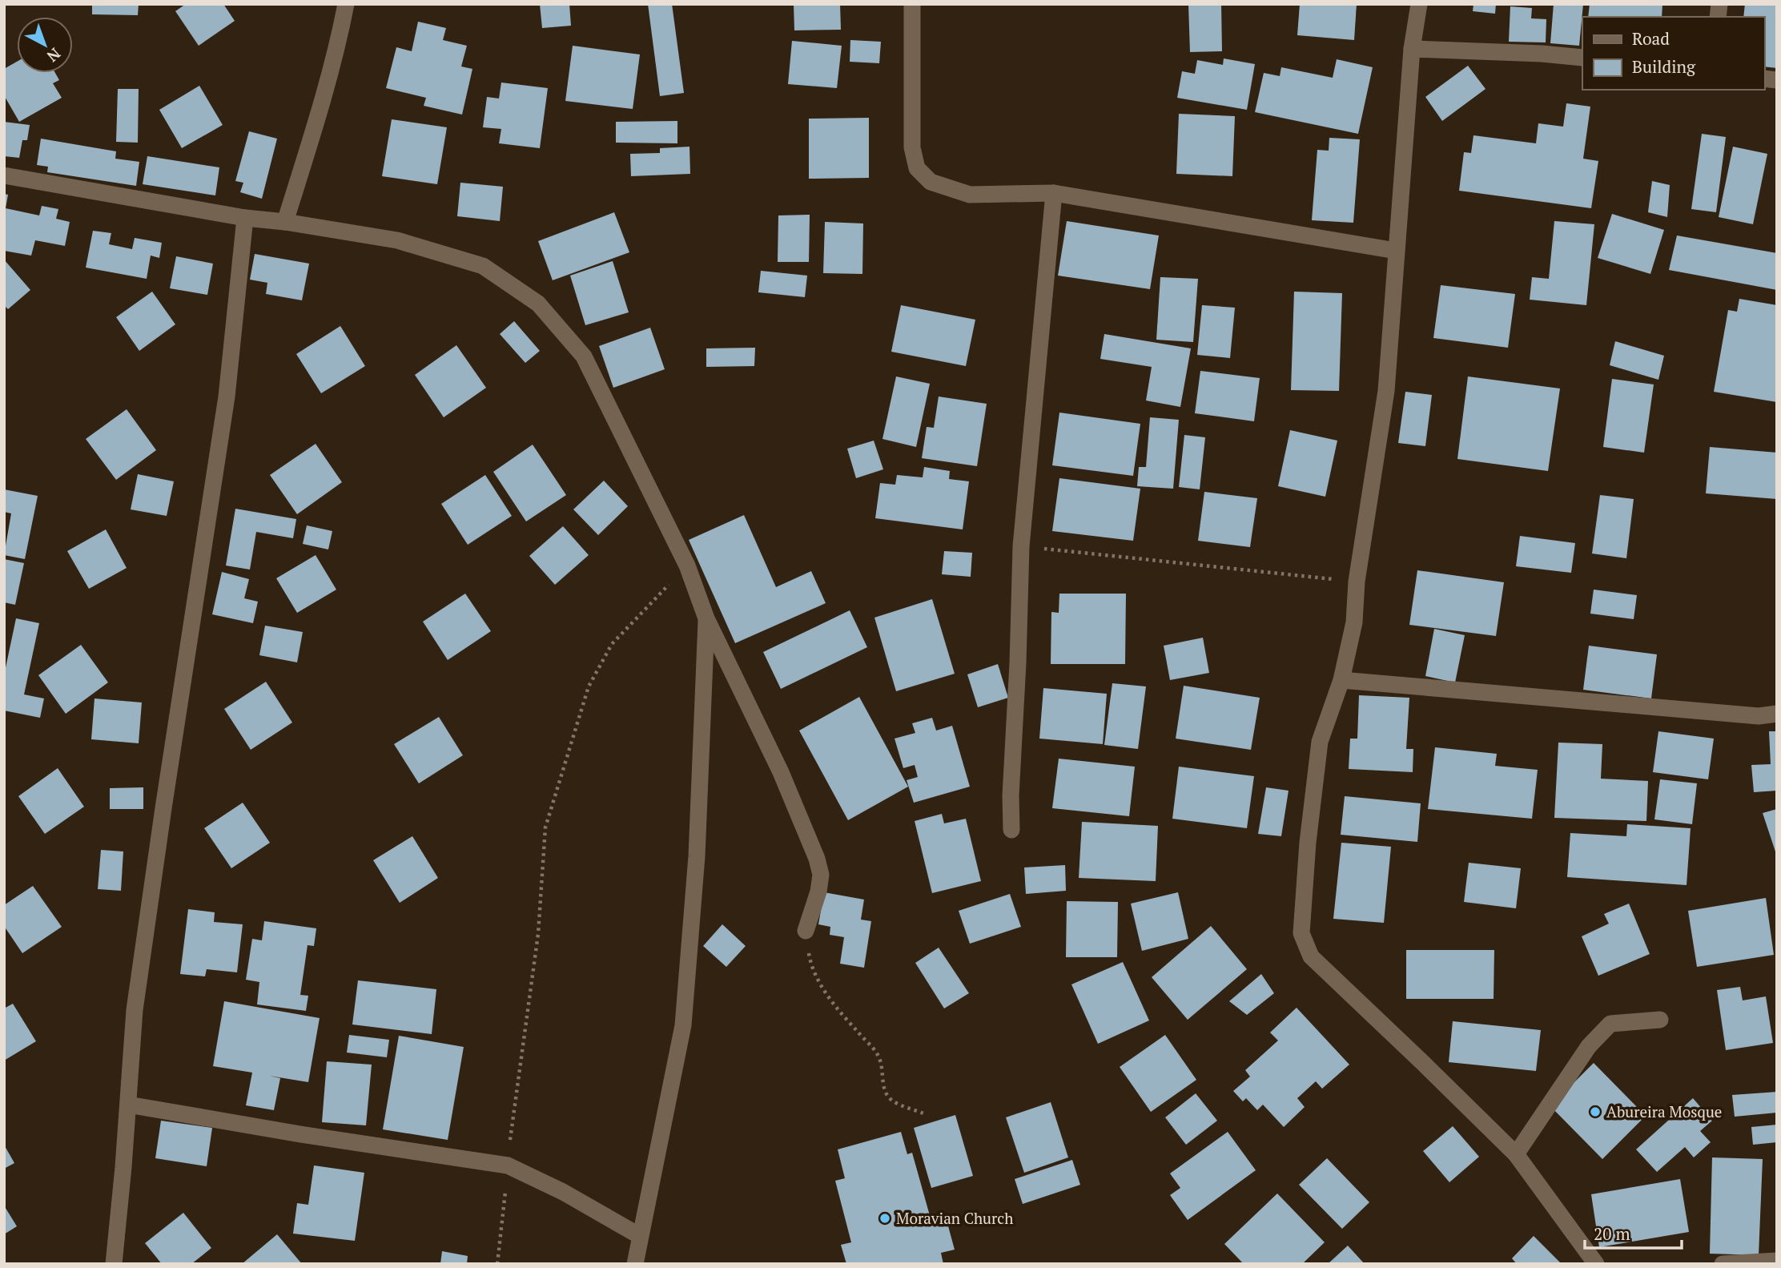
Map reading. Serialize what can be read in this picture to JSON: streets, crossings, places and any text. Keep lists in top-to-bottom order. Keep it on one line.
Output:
{"places":["Abureira Mosque","Moravian Church"],"legend":["Road","Building"],"scale_bar":"20 m","north":"bottom right"}
